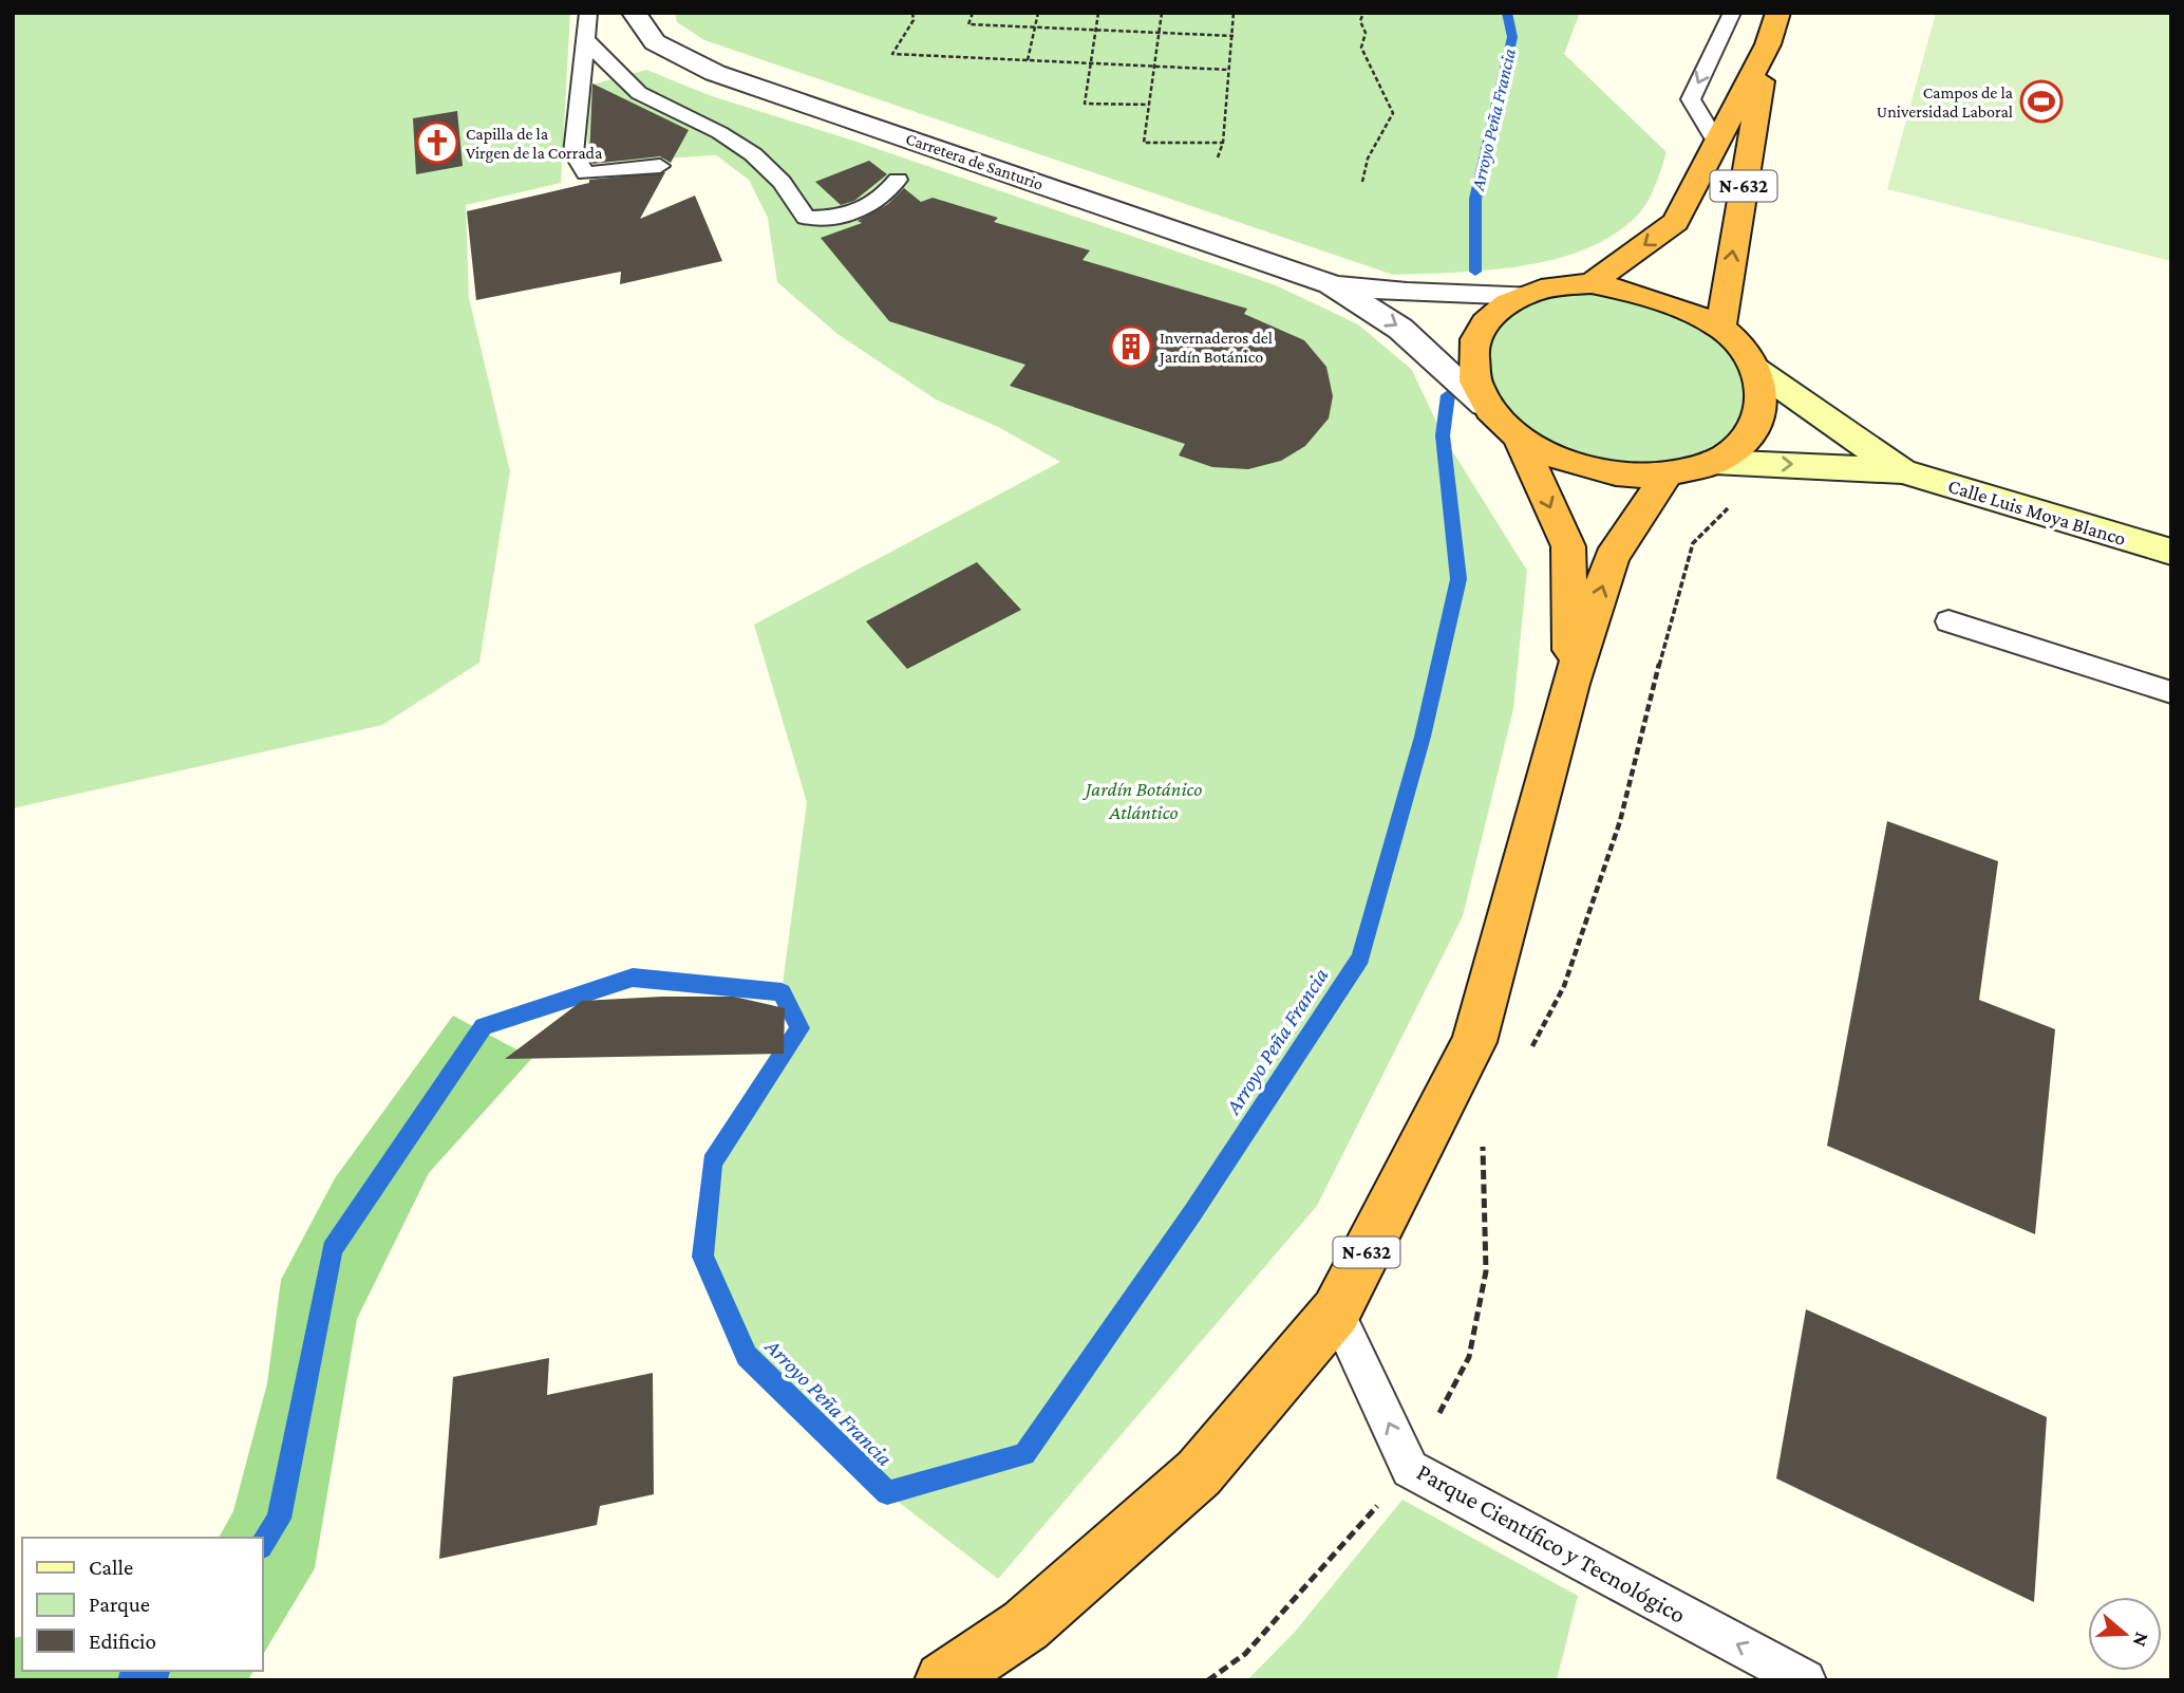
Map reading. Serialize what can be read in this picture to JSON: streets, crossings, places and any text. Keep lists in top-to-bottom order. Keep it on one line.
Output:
{"streets":{"highway":["N-632"],"street":["Carretera de Santurio","Calle Luis Moya Blanco"],"lane":["Parque Científico y Tecnológico"]},"crossings":[["Carretera de Santurio","N-632"],["Carretera de Santurio","Calle Luis Moya Blanco"],["N-632","Calle Luis Moya Blanco"],["N-632","Parque Científico y Tecnológico"]],"one_way":["Parque Científico y Tecnológico"],"water":["Arroyo Peña Francia"],"parks":["Jardín Botánico Atlántico"],"places":{"sports":["Campos de la Universidad Laboral"],"church":["Capilla de la Virgen de la Corrada"],"building":["Invernaderos del Jardín Botánico"]},"legend":["Calle","Parque","Edificio"],"north":"right"}
